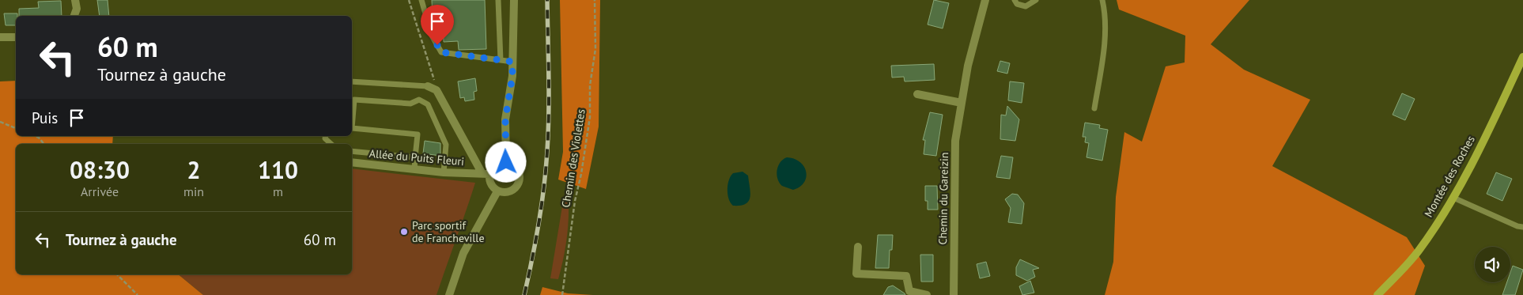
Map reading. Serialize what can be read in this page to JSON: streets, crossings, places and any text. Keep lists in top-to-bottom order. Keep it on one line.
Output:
{"streets":{"street":["Allée du Puits Fleuri","Montée des Roches","Chemin du Gareizin"],"path":["Chemin des Violettes"]},"places":["Parc sportif de Francheville"],"page":{"turn":["60 m","Tournez à gauche"],"then":"Puis","eta":["08:30","Arrivée","2","min","110","m"],"list":[{"name":"Tournez à gauche","value":"60 m"}]}}
